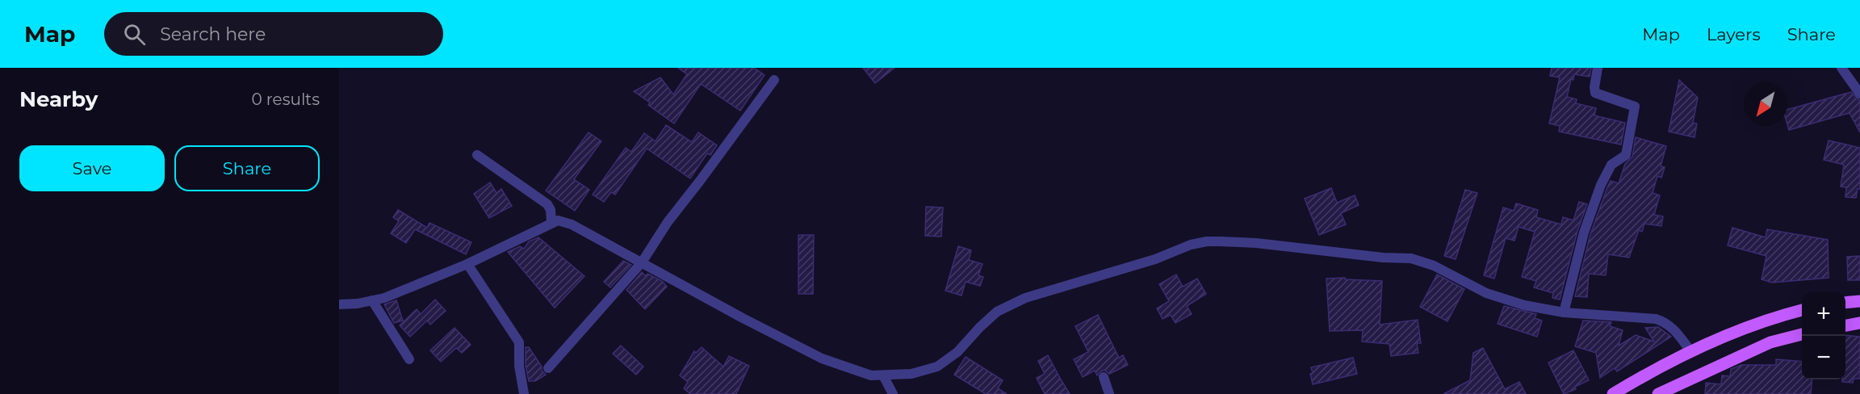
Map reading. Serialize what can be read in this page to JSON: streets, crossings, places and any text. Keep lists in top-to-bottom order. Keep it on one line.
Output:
{"north":"bottom left","page":{"header":"Map","search":"Search here","nav":["Map","Layers","Share"],"heading":["Nearby","0 results"],"buttons":["Save","Share"],"map_buttons":["+","−"]}}
